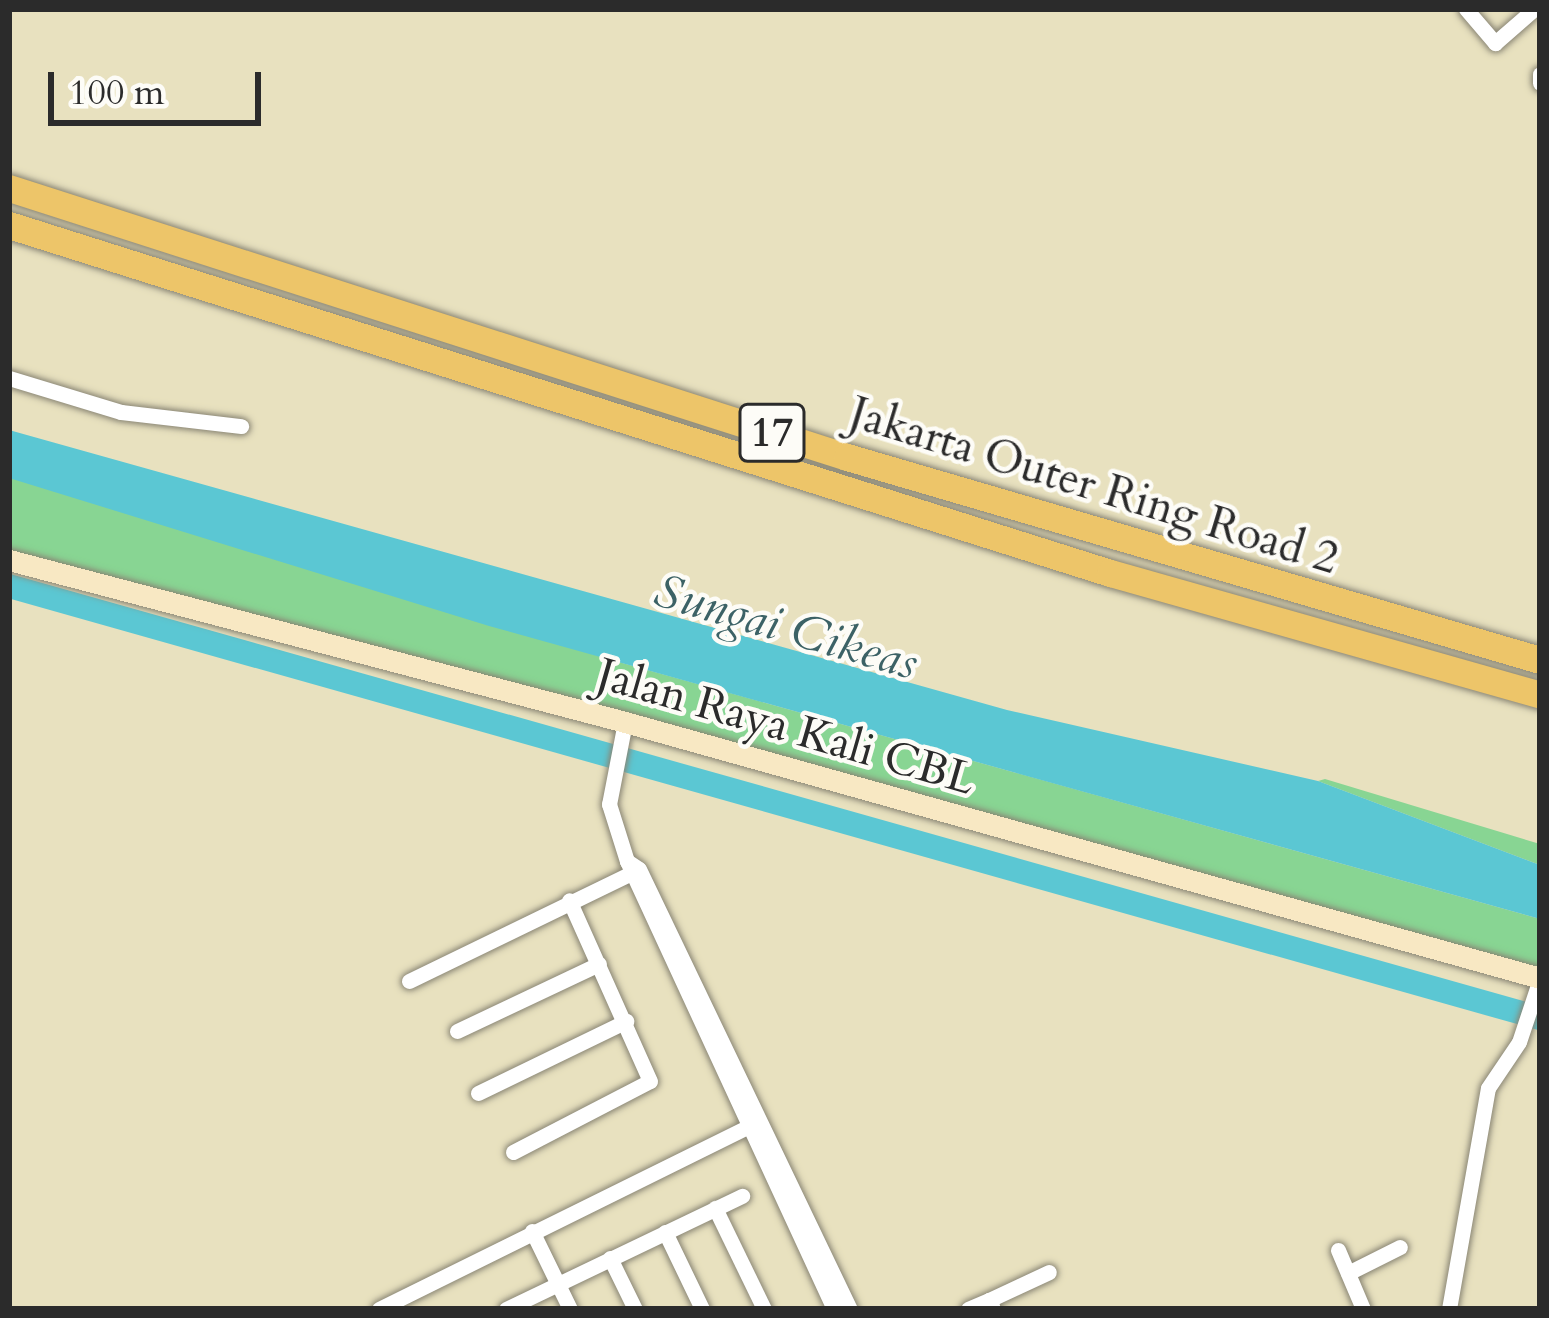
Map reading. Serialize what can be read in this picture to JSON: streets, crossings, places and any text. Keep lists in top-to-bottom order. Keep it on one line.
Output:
{"streets":{"highway":["17","Jakarta Outer Ring Road 2"],"main road":["Jalan Raya Kali CBL"]},"water":["Sungai Cikeas"],"scale_bar":"100 m"}
